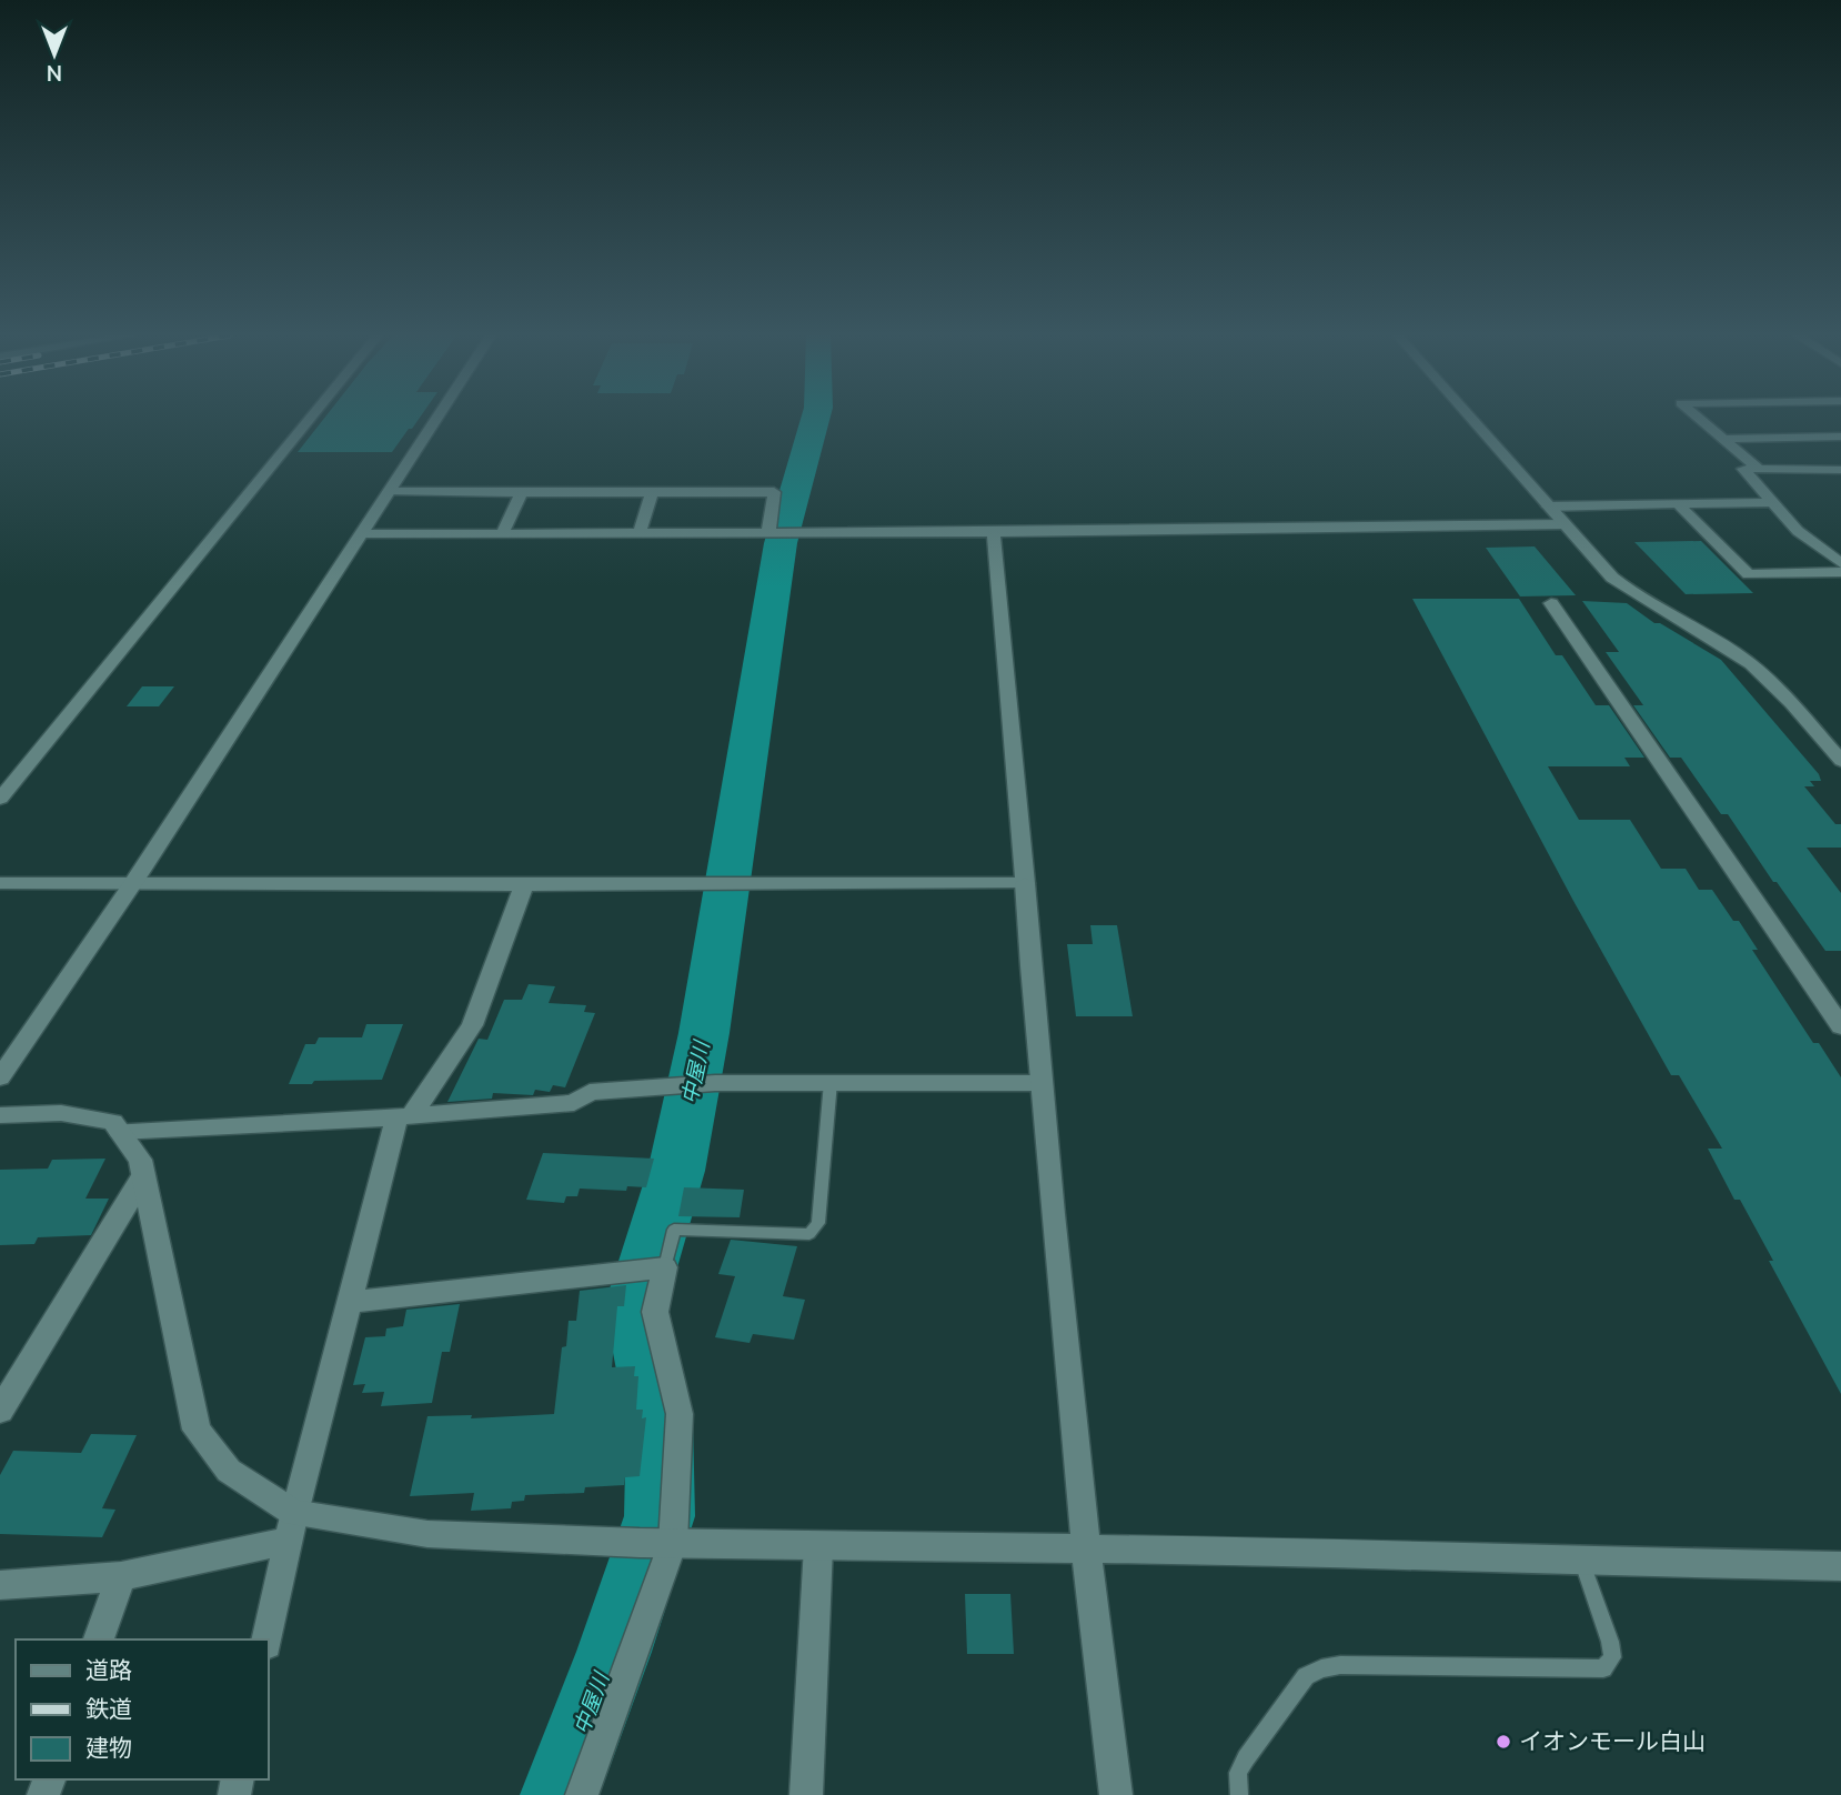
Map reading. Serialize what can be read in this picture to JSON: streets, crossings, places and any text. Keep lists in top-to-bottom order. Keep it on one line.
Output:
{"water":["中屋川"],"places":["イオンモール白山"],"legend":["道路","鉄道","建物"],"north":"bottom"}
